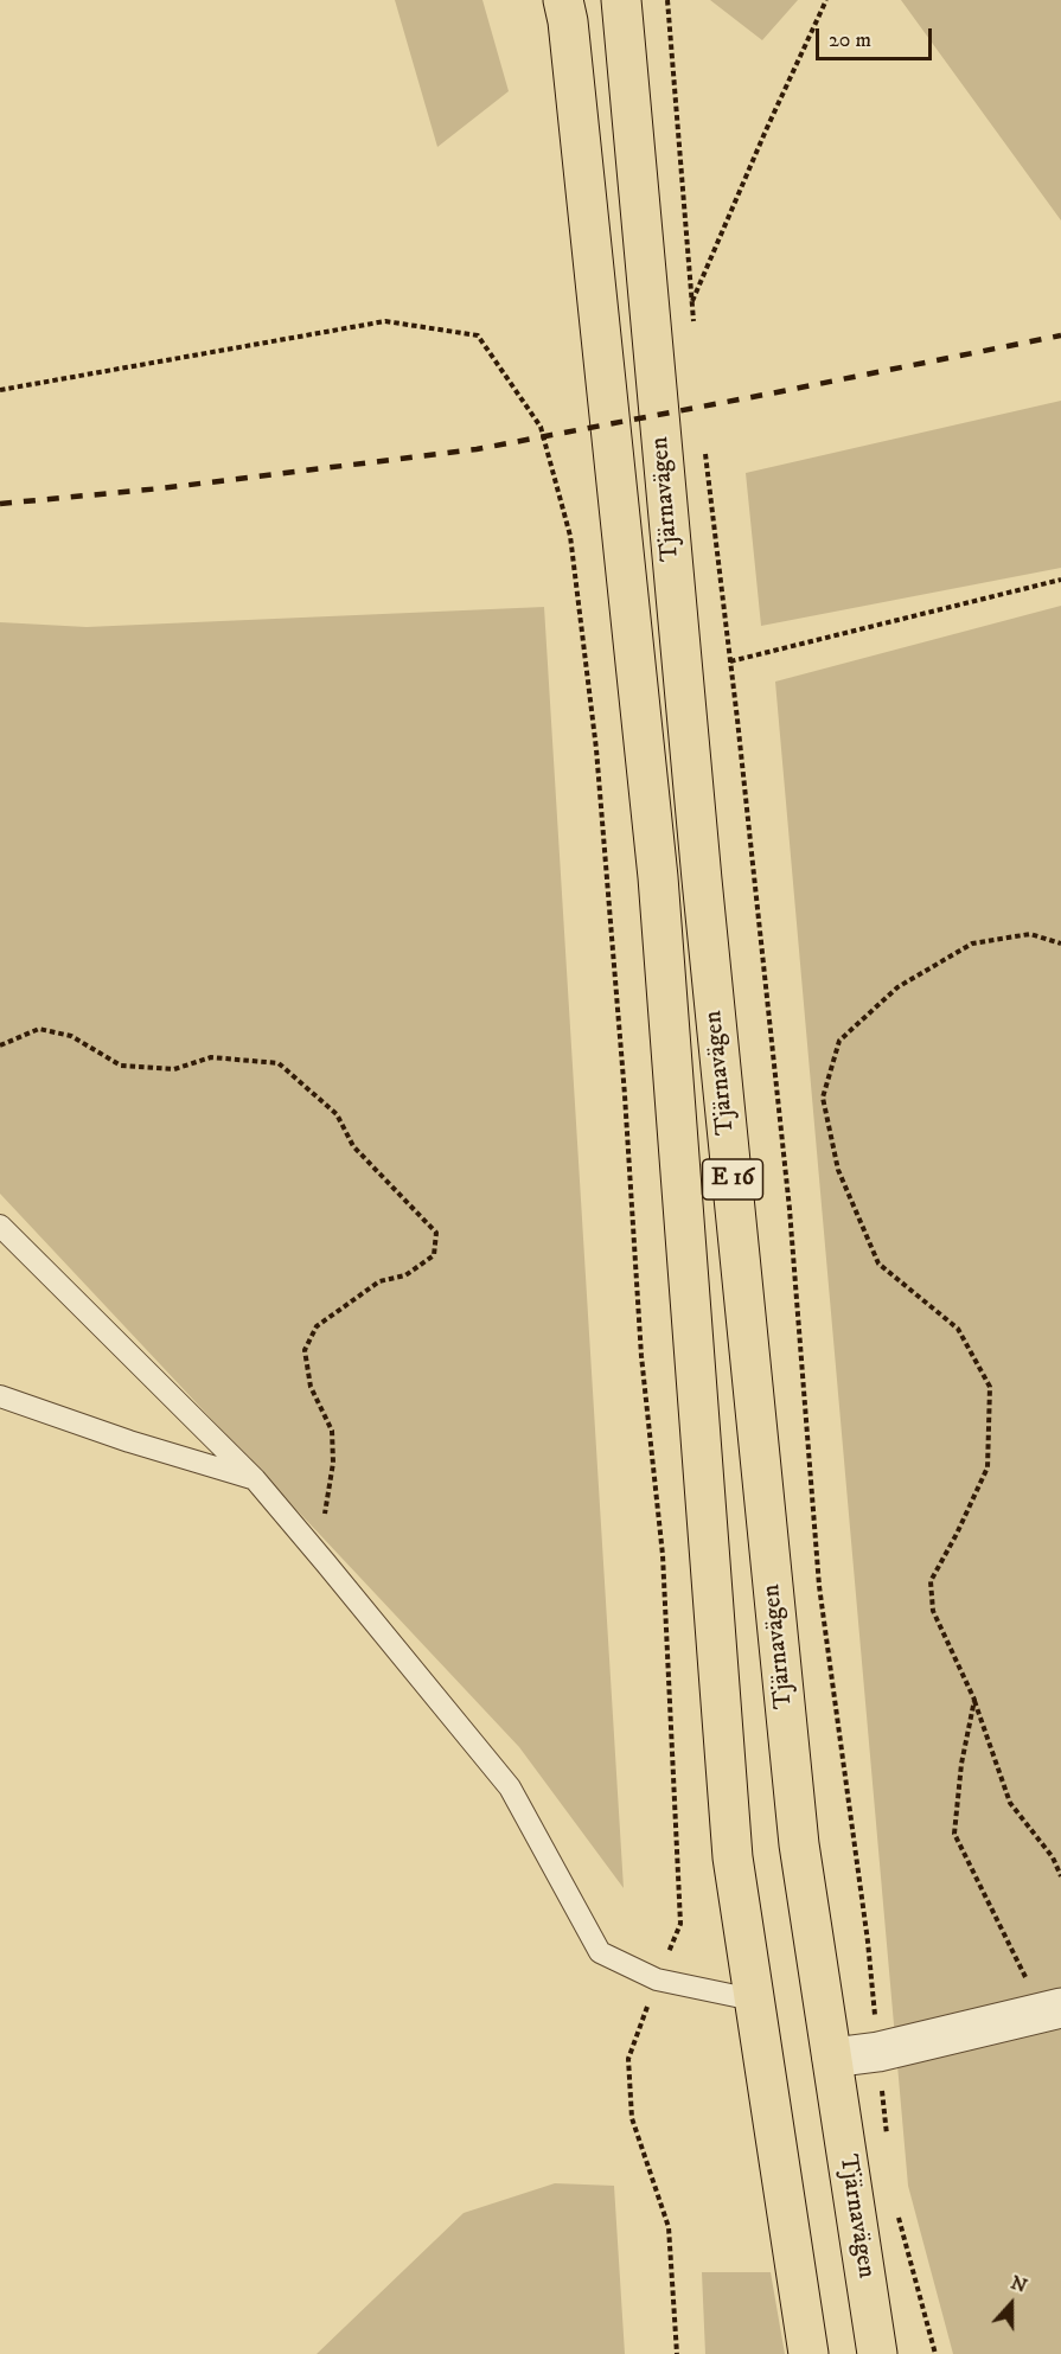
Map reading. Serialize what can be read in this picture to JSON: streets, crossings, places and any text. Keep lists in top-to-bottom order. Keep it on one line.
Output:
{"streets":{"highway":["Tjärnavägen","E 16"]},"scale_bar":"20 m","north":"top"}
